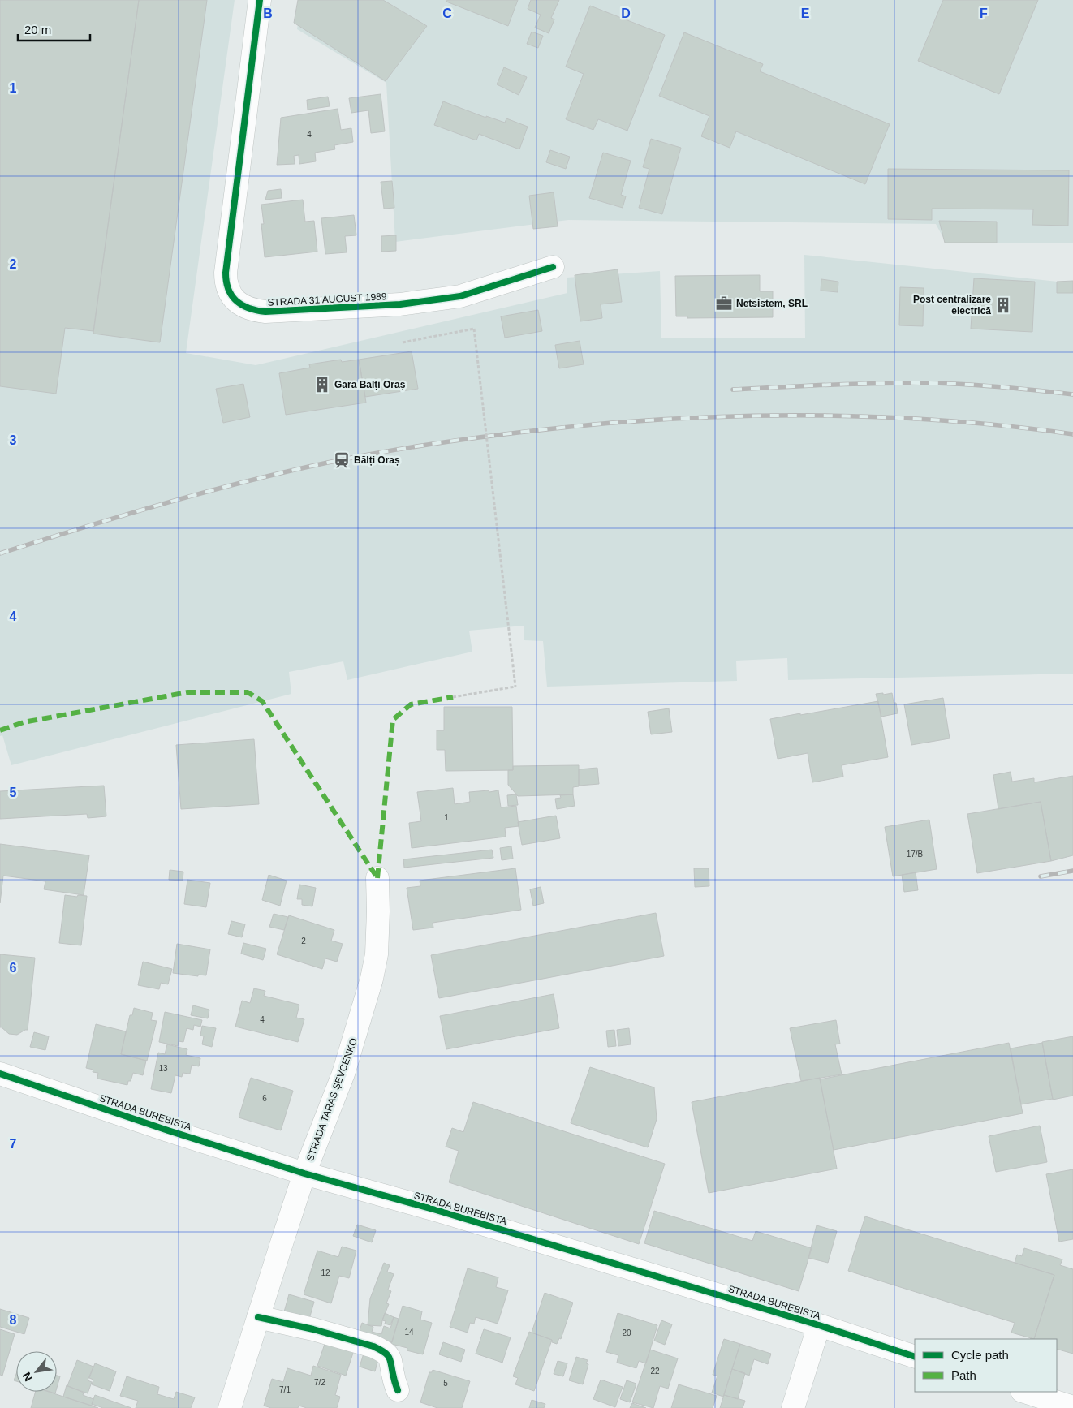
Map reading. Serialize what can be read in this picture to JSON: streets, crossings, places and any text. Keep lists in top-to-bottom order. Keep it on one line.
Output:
{"streets":{"street":["STRADA 31 AUGUST 1989","STRADA TARAS ȘEVCENKO","STRADA BUREBISTA"]},"crossings":[["STRADA TARAS ȘEVCENKO","STRADA BUREBISTA"]],"places":{"office":["Netsistem, SRL"],"building":["Post centralizare electrică","Gara Bălți Oraș"],"station":["Bălți Oraș"]},"house_numbers":["4","1","17/B","2","4","13","6","12","14","20","22","7/2","5","7/1"],"legend":["Cycle path","Path"],"scale_bar":"20 m","north":"bottom left","grid":{"columns":["B","C","D","E","F"],"rows":["1","2","3","4","5","6","7","8"]}}
